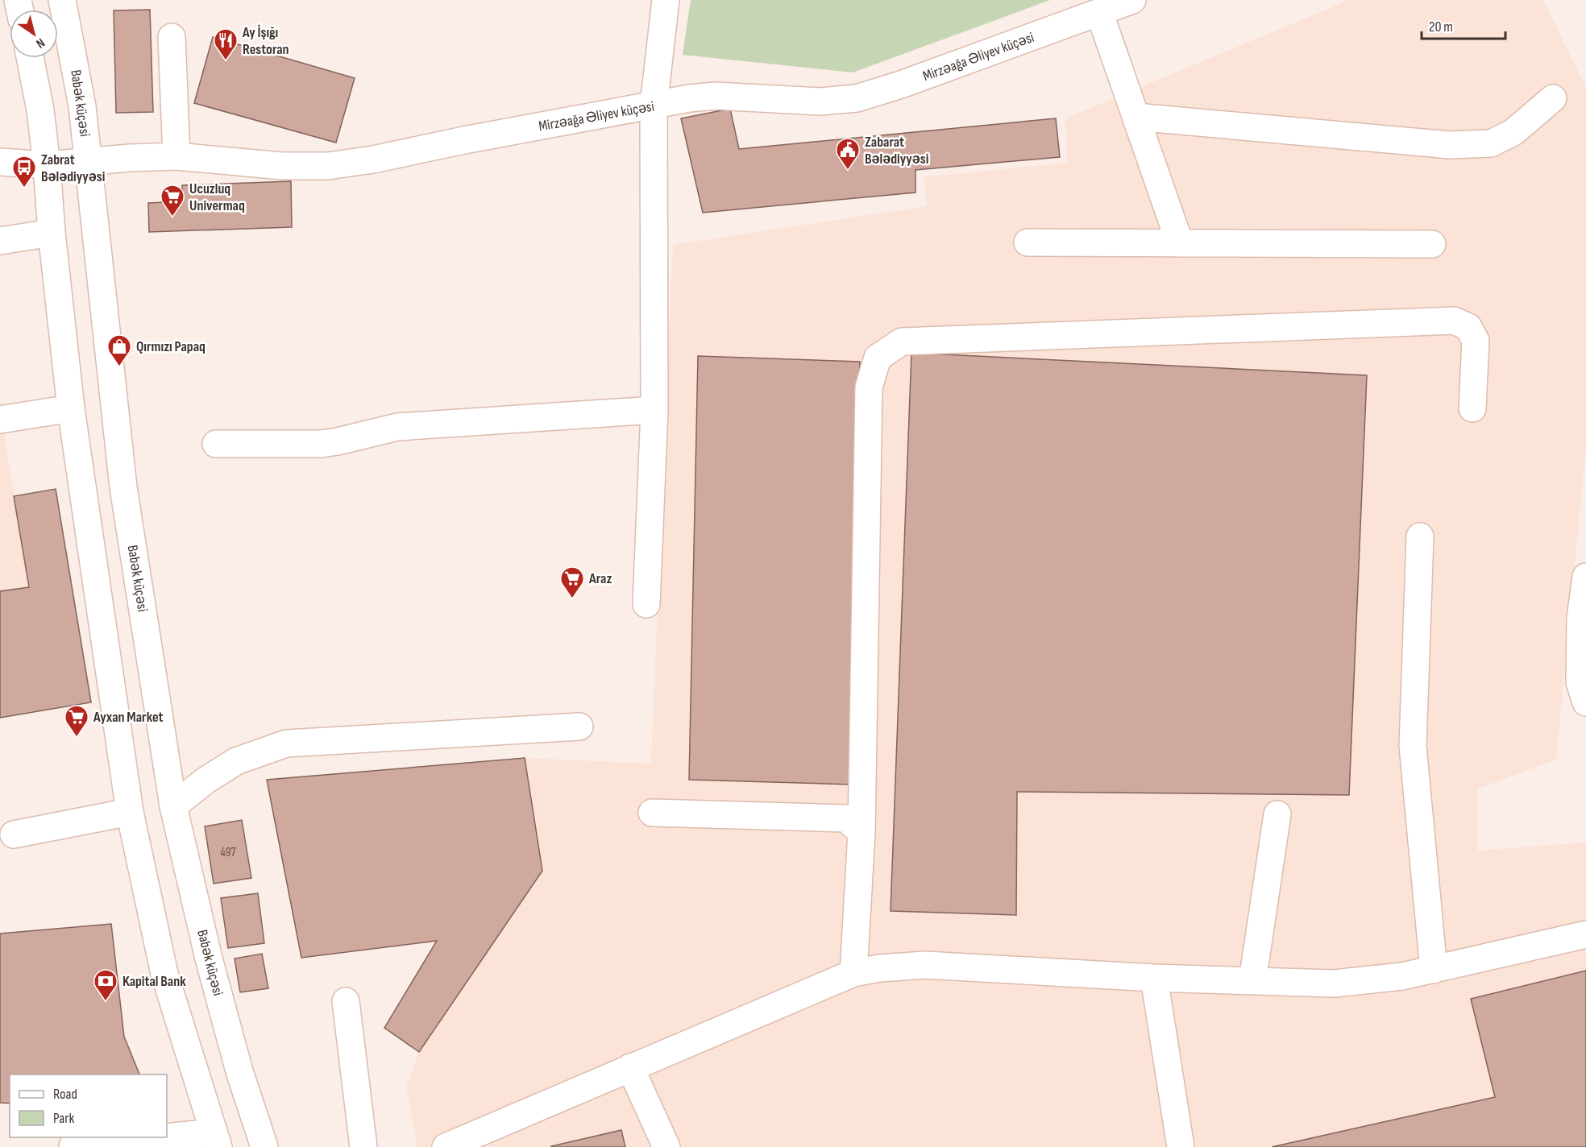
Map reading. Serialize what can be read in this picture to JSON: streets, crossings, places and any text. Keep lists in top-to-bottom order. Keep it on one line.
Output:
{"streets":{"street":["Mirzəağa Əliyev küçəsi","Babək küçəsi"]},"crossings":[["Mirzəağa Əliyev küçəsi","Babək küçəsi"]],"places":{"restaurant":["Ay İşığı Restoran"],"public building":["Zabarat Bələdiyyəsi"],"bus stop":["Zabrat Bәlәdiyyәsi"],"supermarket":["Ucuzluq Univermaq","Araz","Ayxan Market"],"shop":["Qırmızı Papaq"],"bank":["Kapital Bank"]},"house_numbers":["497"],"legend":["Road","Park"],"scale_bar":"20 m","north":"bottom right"}
